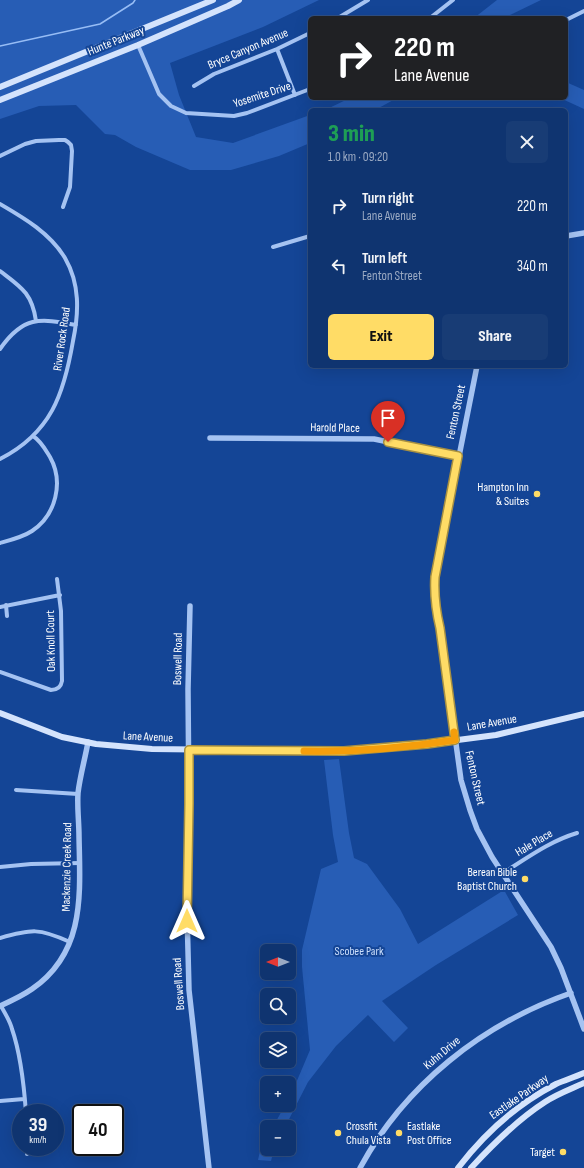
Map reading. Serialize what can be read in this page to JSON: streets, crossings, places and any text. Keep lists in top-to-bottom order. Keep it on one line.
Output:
{"streets":{"main road":["Hunte Parkway","Lane Avenue","Eastlake Parkway"],"street":["Bryce Canyon Avenue","Yosemite Drive","River Rock Road","Fenton Street","Harold Place","Oak Knoll Court","Boswell Road","Hale Place","Mackenzie Creek Road","Kuhn Drive"]},"crossings":[["Hunte Parkway","Yosemite Drive"],["Fenton Street","Harold Place"],["Fenton Street","Lane Avenue"],["Fenton Street","Hale Place"],["Fenton Street","Kuhn Drive"],["Boswell Road","Lane Avenue"],["Lane Avenue","Mackenzie Creek Road"]],"parks":["Scobee Park"],"places":["Hampton Inn & Suites","Berean Bible Baptist Church","Crossfit Chula Vista","Eastlake Post Office","Target"],"north":"left","page":{"turn":["220 m","Lane Avenue"],"heading":["3 min","1.0 km · 09:20"],"list":[{"name":"Turn right","note":"Lane Avenue","value":"220 m"},{"name":"Turn left","note":"Fenton Street","value":"340 m"}],"buttons":["Exit","Share"],"map_buttons":["+","−"],"speed":"39 km/h","limit":"40"}}
